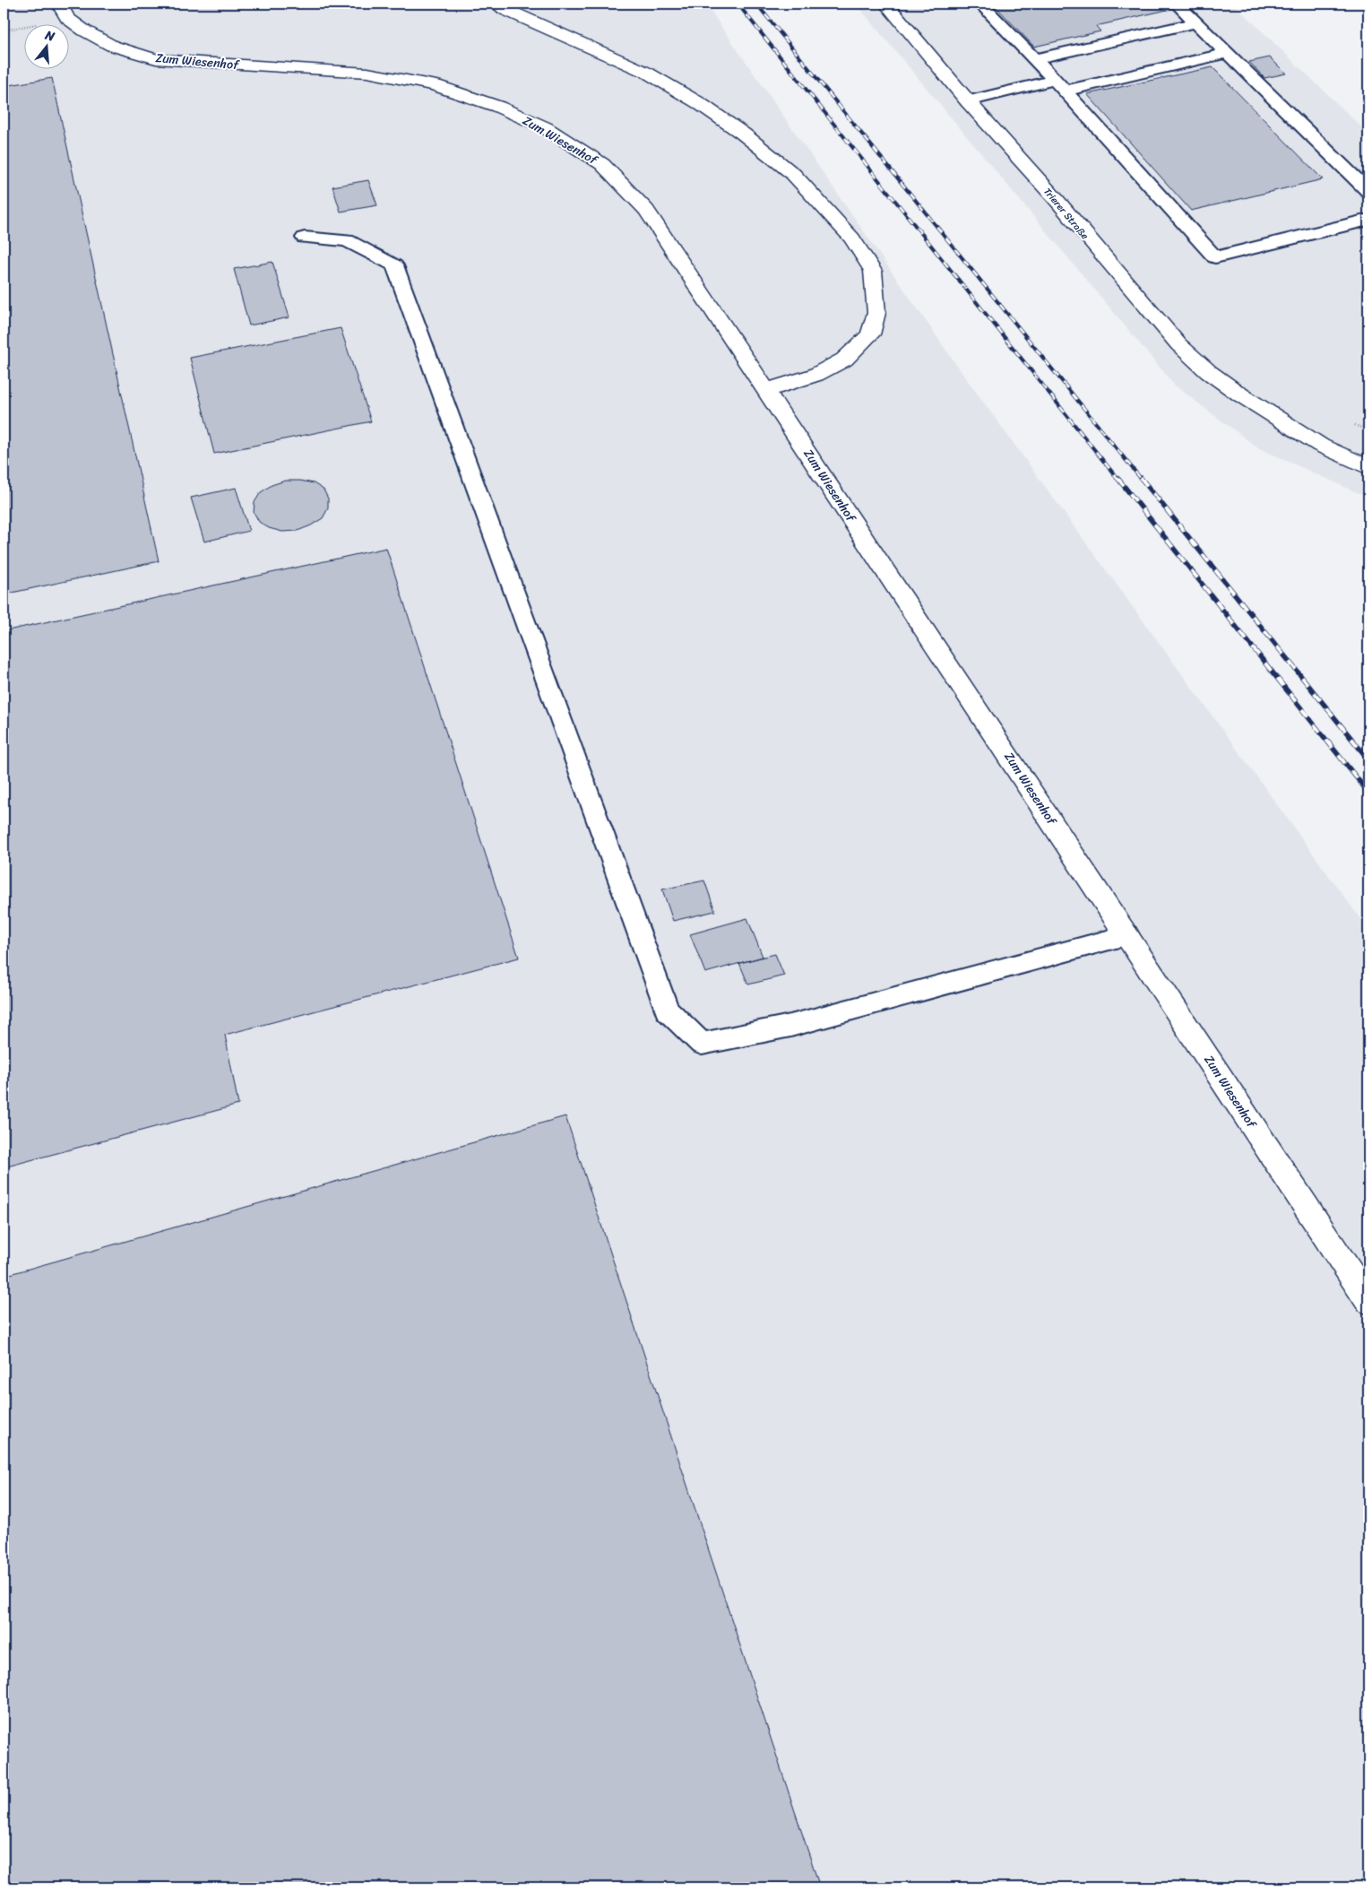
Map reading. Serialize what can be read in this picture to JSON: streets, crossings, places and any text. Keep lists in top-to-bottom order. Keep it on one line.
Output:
{"streets":{"street":["Zum Wiesenhof","Trierer Straße"]},"north":"top"}
